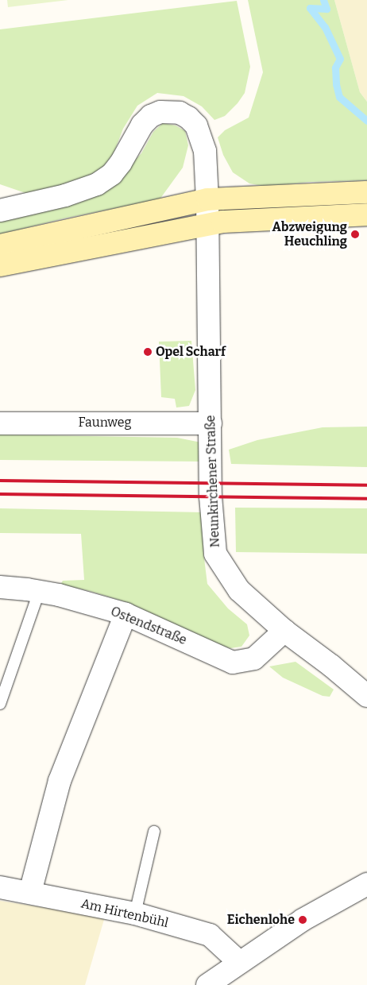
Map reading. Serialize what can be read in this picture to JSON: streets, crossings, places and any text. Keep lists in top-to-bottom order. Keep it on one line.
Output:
{"streets":{"street":["Faunweg","Neunkirchener Straße","Ostendstraße","Am Hirtenbühl"]},"crossings":[["Faunweg","Neunkirchener Straße"],["Neunkirchener Straße","Ostendstraße"]],"places":["Abzweigung Heuchling","Opel Scharf","Eichenlohe"]}
